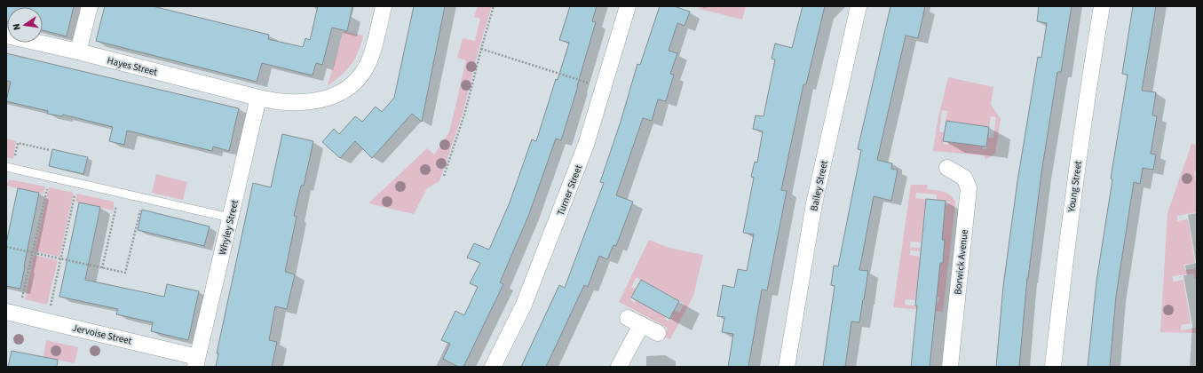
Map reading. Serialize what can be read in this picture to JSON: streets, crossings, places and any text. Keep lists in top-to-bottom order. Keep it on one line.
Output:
{"streets":{"street":["Hayes Street","Bailey Street","Young Street","Turner Street","Whyley Street","Borwick Avenue","Jervoise Street"]},"crossings":[["Hayes Street","Whyley Street"],["Whyley Street","Jervoise Street"]],"north":"left"}
